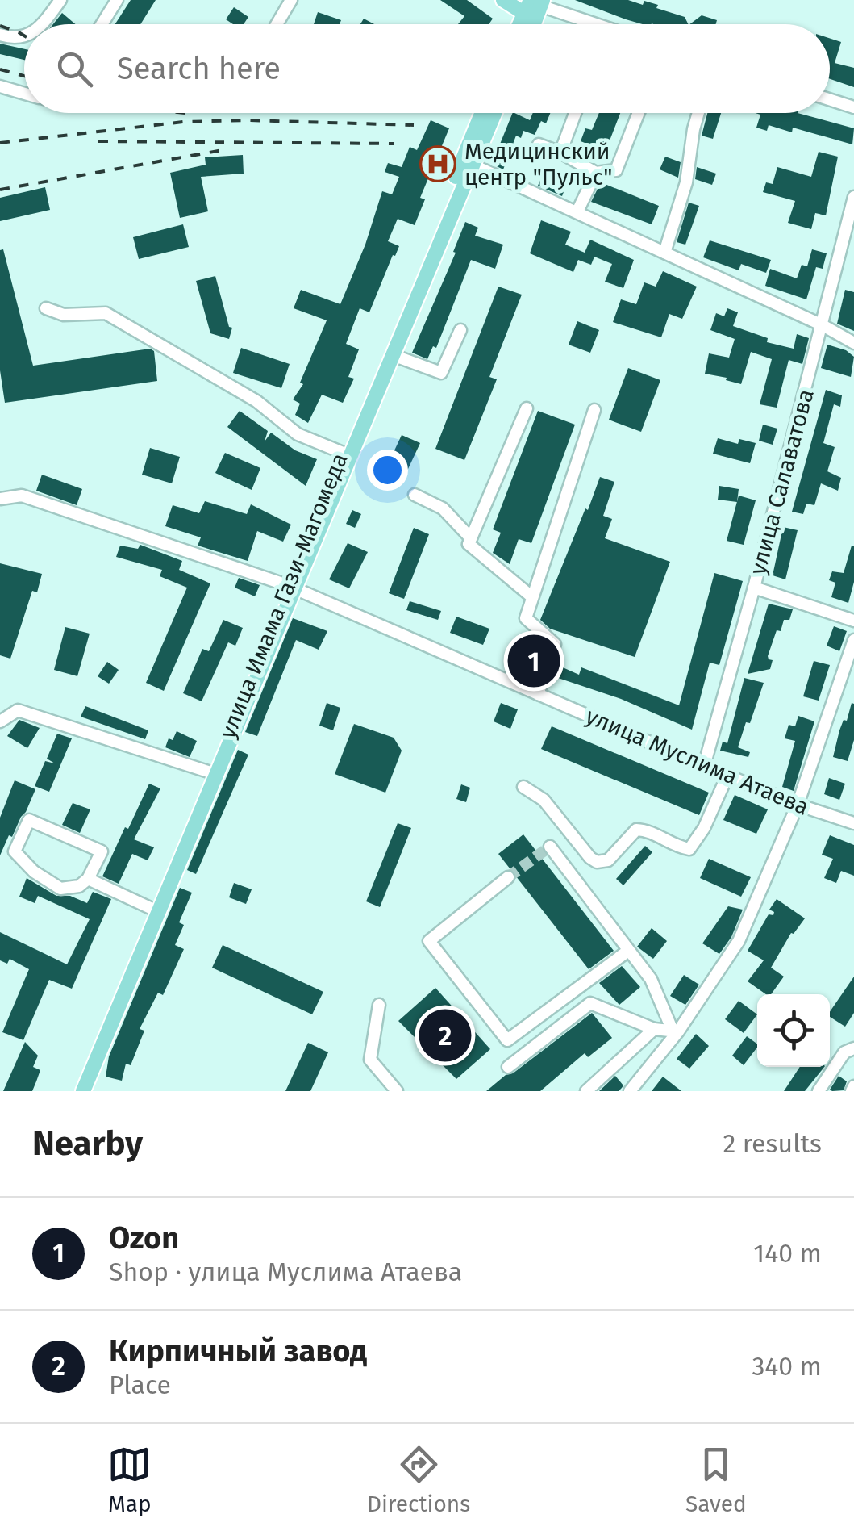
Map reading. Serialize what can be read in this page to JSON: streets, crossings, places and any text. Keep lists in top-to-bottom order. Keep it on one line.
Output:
{"streets":{"main road":["улица Имама Гази-Магомеда"],"street":["улица Салаватова","улица Муслима Атаева"]},"crossings":[["улица Салаватова","улица Муслима Атаева"],["улица Имама Гази-Магомеда","улица Муслима Атаева"]],"places":{"hospital":["Медицинский центр \"Пульс\""]},"page":{"search":"Search here","pins":["1","2"],"heading":["Nearby","2 results"],"list":[{"mark":"1","name":"Ozon","note":"Shop · улица Муслима Атаева","value":"140 m"},{"mark":"2","name":"Кирпичный завод","note":"Place","value":"340 m"}],"nav":["Map","Directions","Saved"]}}
